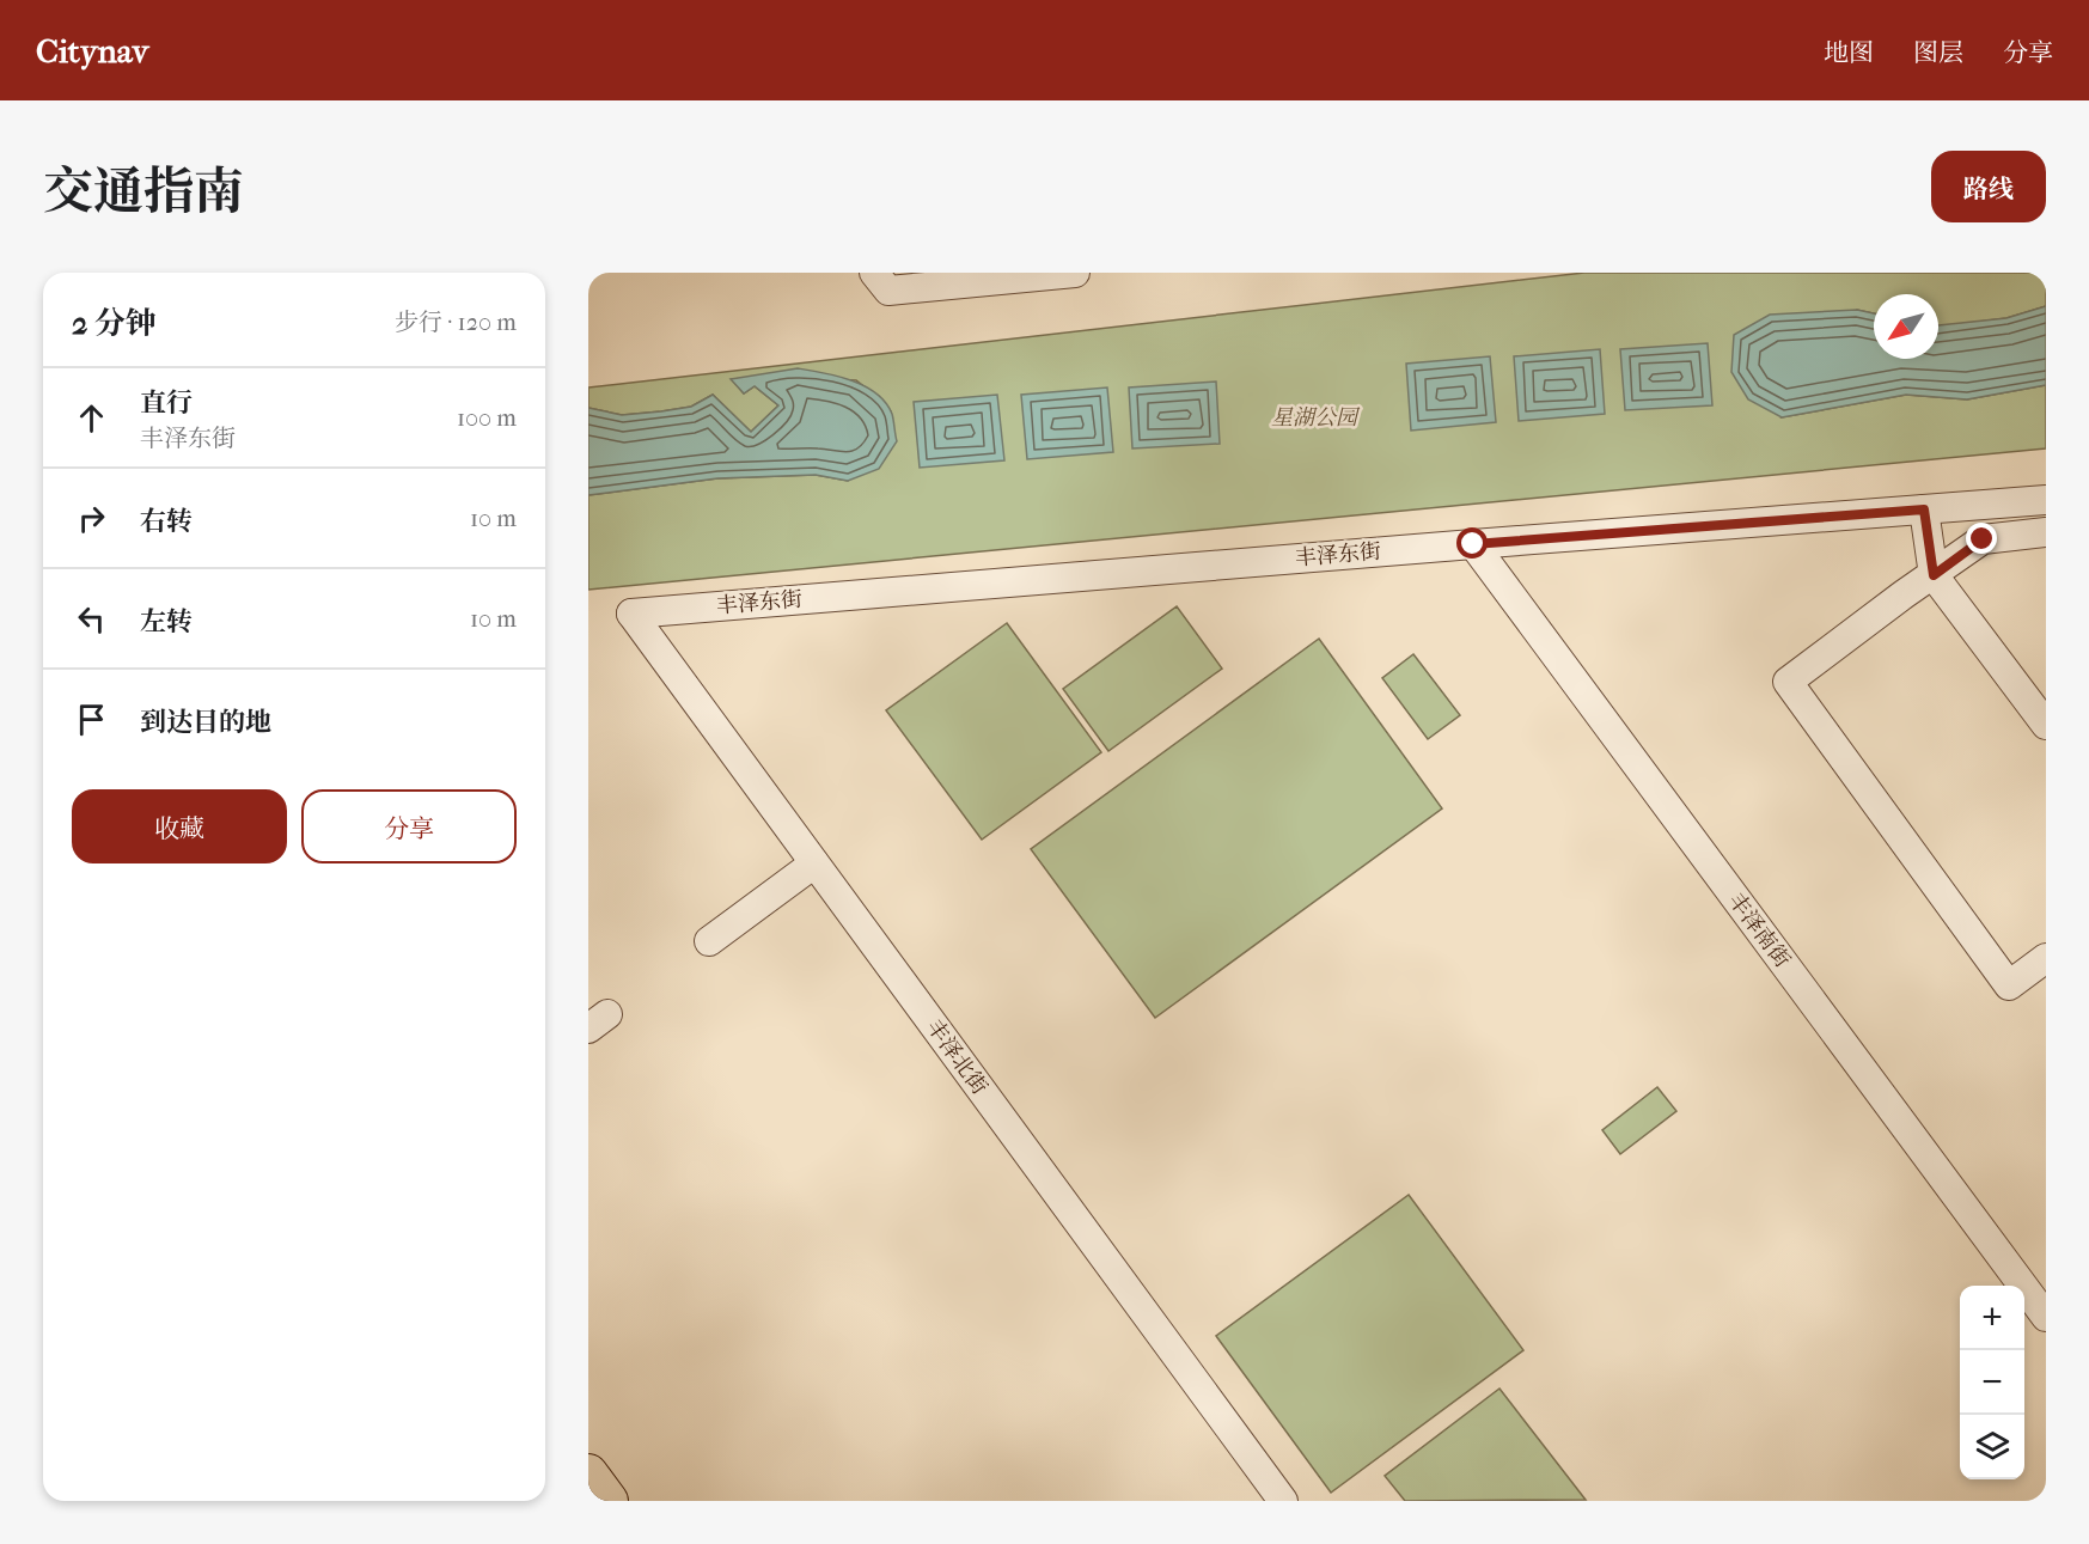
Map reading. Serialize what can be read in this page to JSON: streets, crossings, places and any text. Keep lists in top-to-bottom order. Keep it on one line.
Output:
{"streets":{"street":["丰泽东街","丰泽南街","丰泽北街"]},"crossings":[["丰泽东街","丰泽南街"],["丰泽东街","丰泽北街"]],"parks":["星湖公园"],"north":"bottom left","page":{"header":"Citynav","nav":["地图","图层","分享"],"title":"交通指南","buttons":["路线",["收藏","分享"]],"heading":["2 分钟","步行 · 120 m"],"list":[["直行","丰泽东街","100 m"],["右转","10 m"],["左转","10 m"],"到达目的地"],"map_buttons":["+","−"]}}
